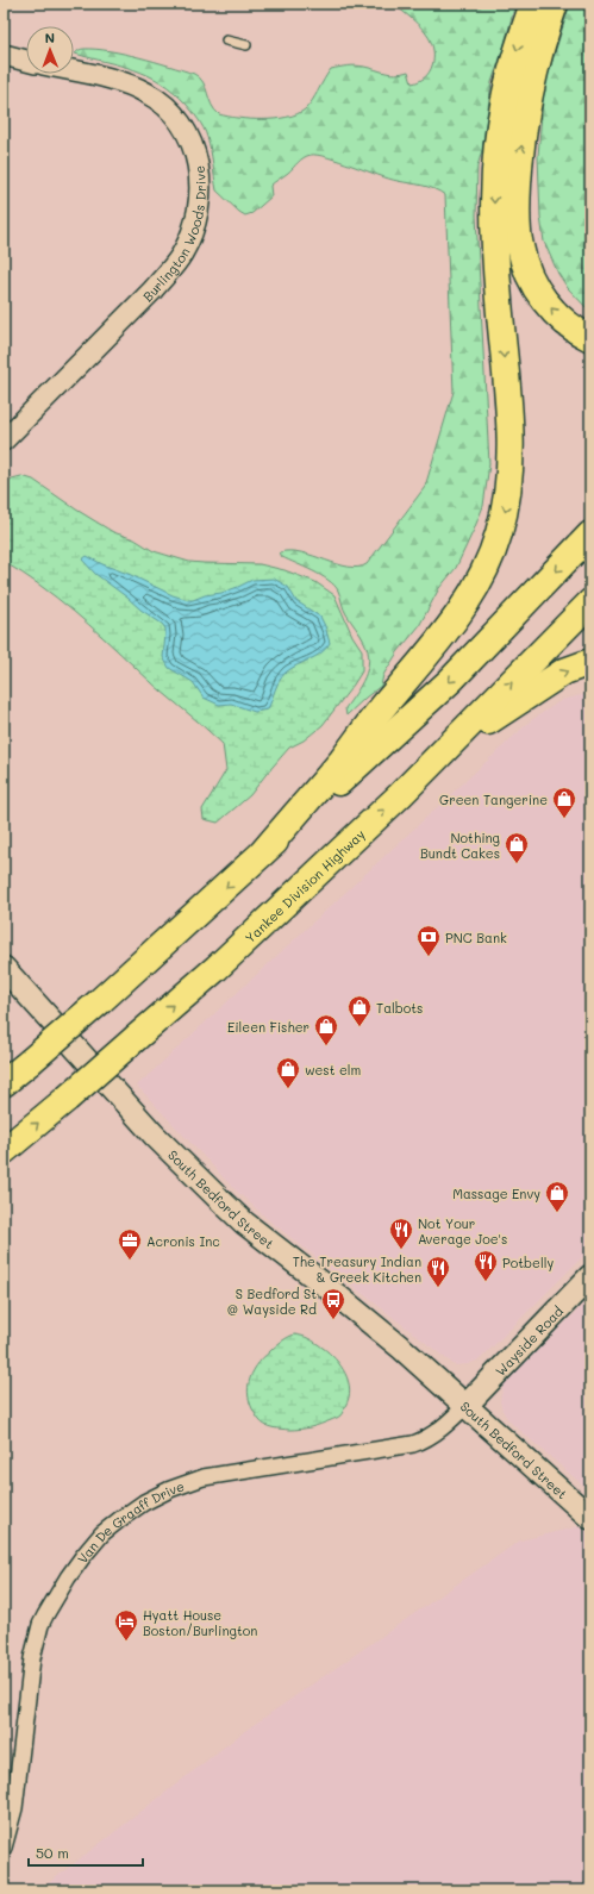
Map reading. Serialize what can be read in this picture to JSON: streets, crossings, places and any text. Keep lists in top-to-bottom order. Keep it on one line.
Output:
{"streets":{"highway":["Yankee Division Highway"],"main road":["South Bedford Street","Wayside Road"],"street":["Burlington Woods Drive","Van De Graaff Drive"]},"crossings":[["South Bedford Street","Wayside Road"],["South Bedford Street","Van De Graaff Drive"],["Wayside Road","Van De Graaff Drive"]],"places":{"shop":["Green Tangerine","Nothing Bundt Cakes","Talbots","Eileen Fisher","west elm","Massage Envy"],"bank":["PNC Bank"],"restaurant":["Not Your Average Joe's","Potbelly","The Treasury Indian & Greek Kitchen"],"office":["Acronis Inc"],"bus stop":["S Bedford St @ Wayside Rd"],"hotel":["Hyatt House Boston/Burlington"]},"scale_bar":"50 m","north":"top"}
